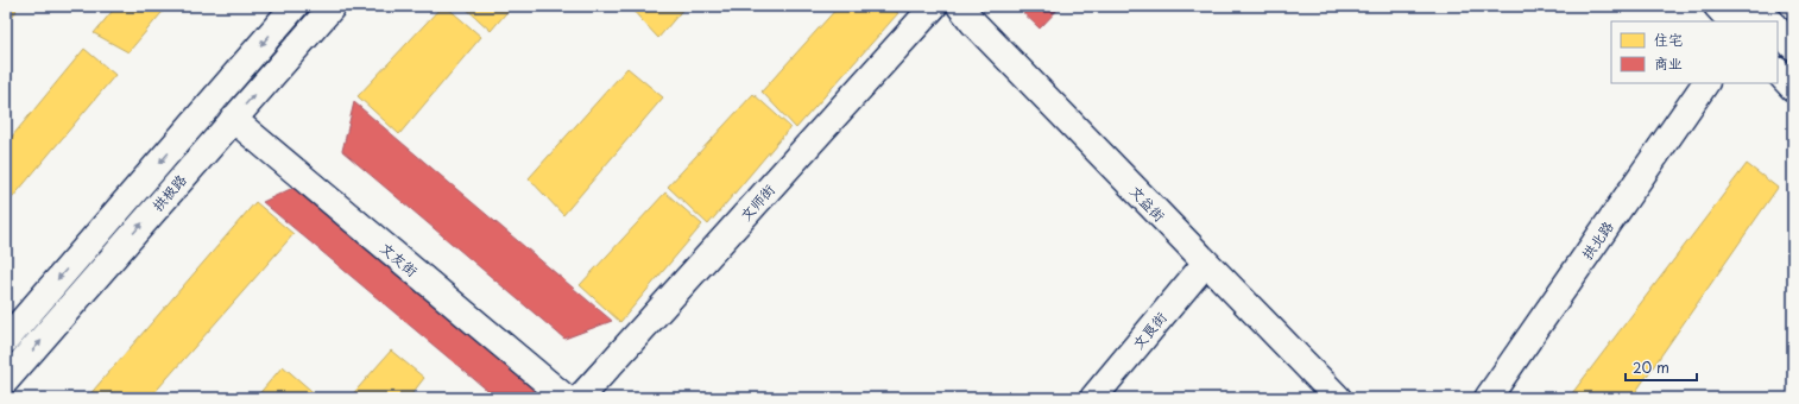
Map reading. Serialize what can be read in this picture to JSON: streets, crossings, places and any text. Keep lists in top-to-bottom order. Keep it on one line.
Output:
{"streets":{"street":["拱极路","文师街","文益街","拱北路","文友街","文良街"]},"crossings":[["拱极路","文友街"],["文益街","文良街"]],"legend":["住宅","商业"],"scale_bar":"20 m"}
